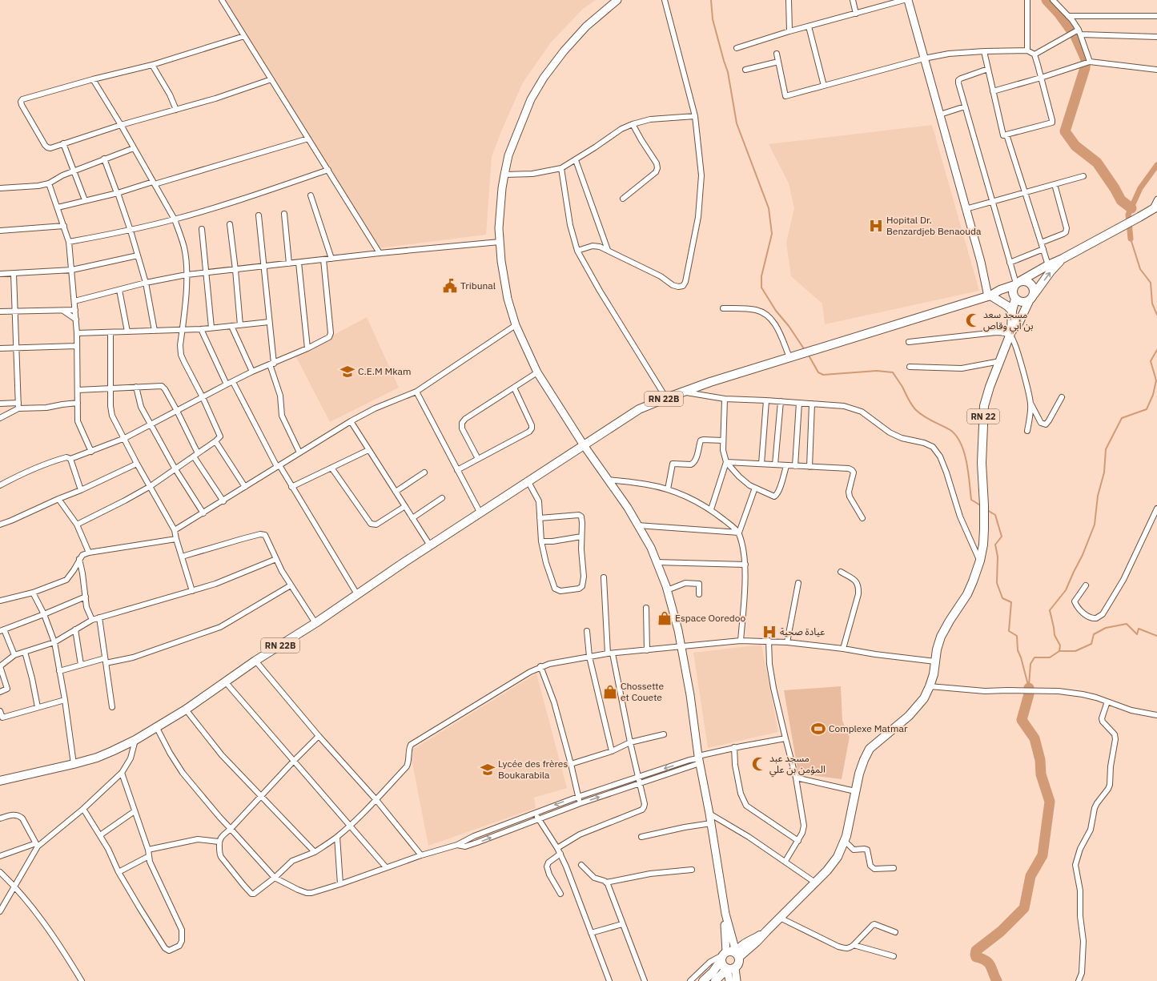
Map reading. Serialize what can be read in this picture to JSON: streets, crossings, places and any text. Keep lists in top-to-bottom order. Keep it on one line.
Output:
{"streets":{"main road":["RN 22B","RN 22"]},"crossings":[["RN 22B","RN 22"]],"places":{"hospital":["Hopital Dr. Benzardjeb Benaouda","عيادة صحية"],"public building":["Tribunal"],"mosque":["مسجد سعد بن أبي وقاص","مسجد عبد المؤمن بن علي"],"school or university":["C.E.M Mkam","Lycée des frères Boukarabila"],"shop":["Espace Ooredoo","Chossette et Couete"],"sports":["Complexe Matmar"]}}
